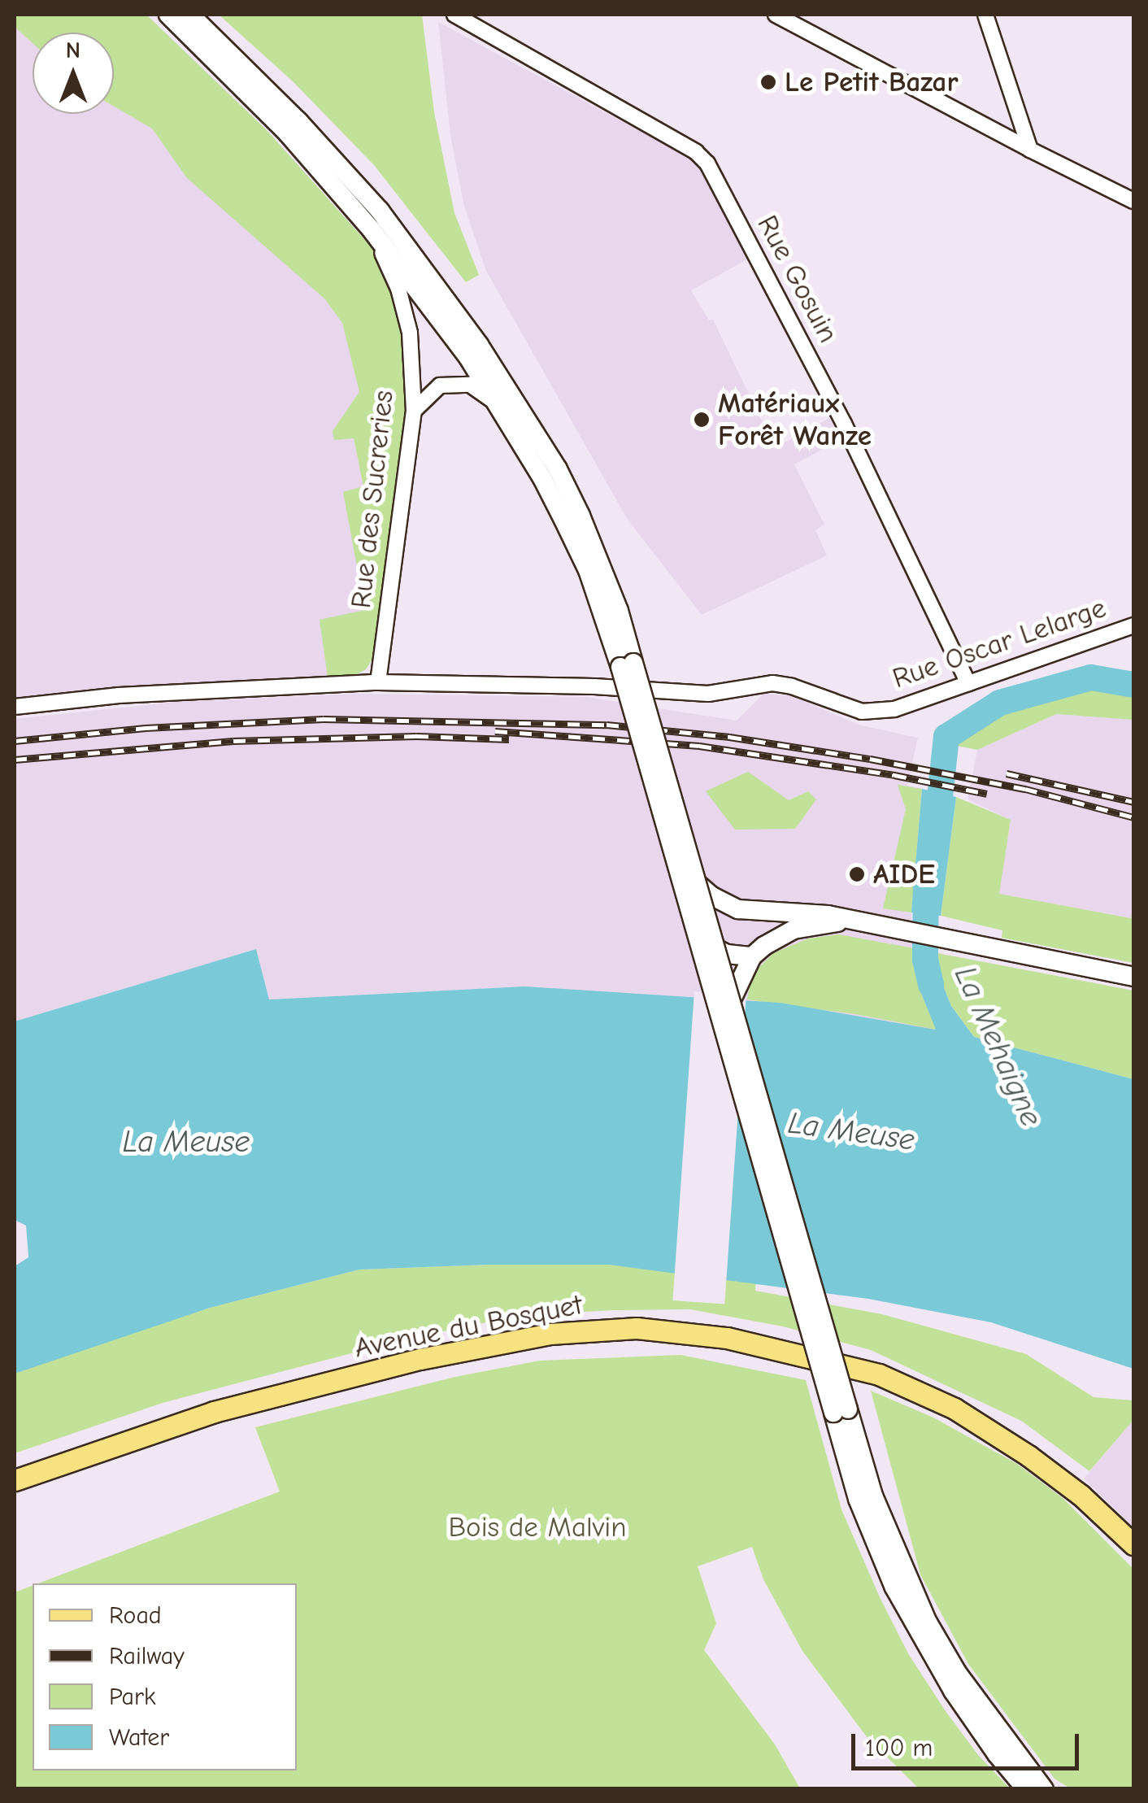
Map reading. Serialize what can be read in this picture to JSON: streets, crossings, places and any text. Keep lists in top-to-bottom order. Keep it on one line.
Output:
{"streets":{"main road":["Avenue du Bosquet"],"street":["Rue Gosuin","Rue des Sucreries","Rue Oscar Lelarge"]},"crossings":[["Rue Gosuin","Rue Oscar Lelarge"],["Rue des Sucreries","Rue Oscar Lelarge"]],"water":["La Mehaigne","La Meuse"],"parks":["Bois de Malvin"],"places":["Le Petit Bazar","Matériaux Forêt Wanze","AIDE"],"legend":["Road","Railway","Park","Water"],"scale_bar":"100 m","north":"top"}
